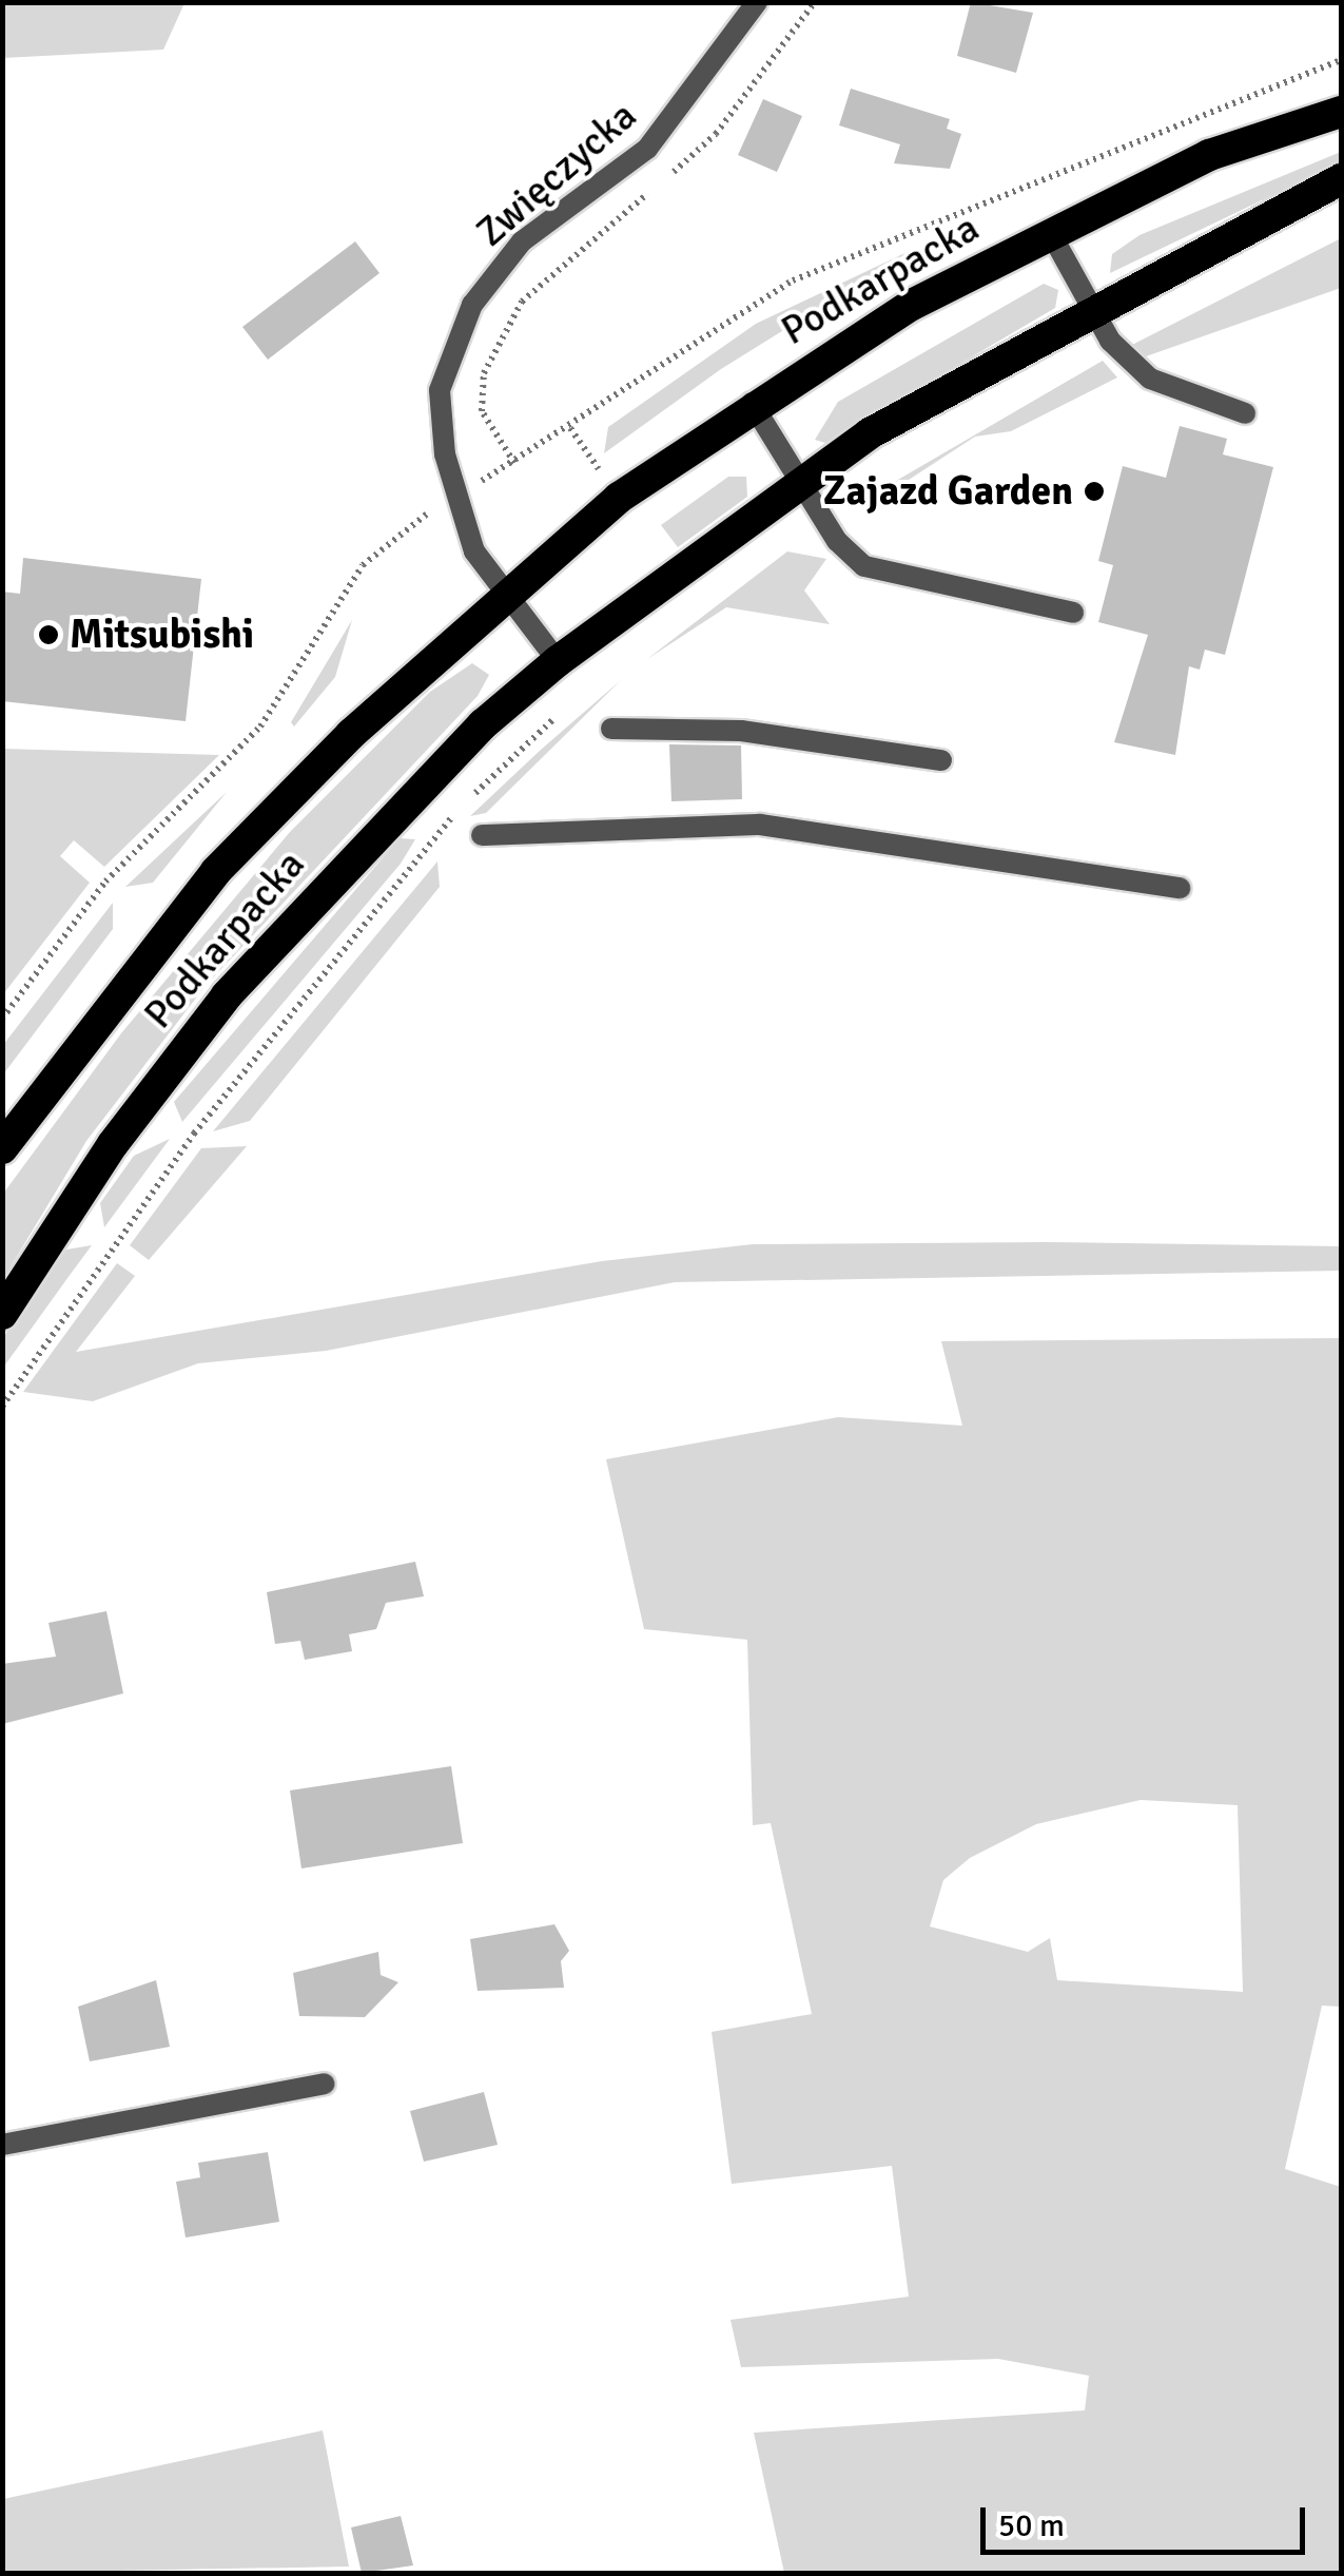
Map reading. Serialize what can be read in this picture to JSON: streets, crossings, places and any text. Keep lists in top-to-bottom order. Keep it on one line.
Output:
{"streets":{"highway":["Podkarpacka"],"street":["Zwięczycka"]},"crossings":[["Zwięczycka","Podkarpacka"]],"places":["Zajazd Garden","Mitsubishi"],"scale_bar":"50 m"}
